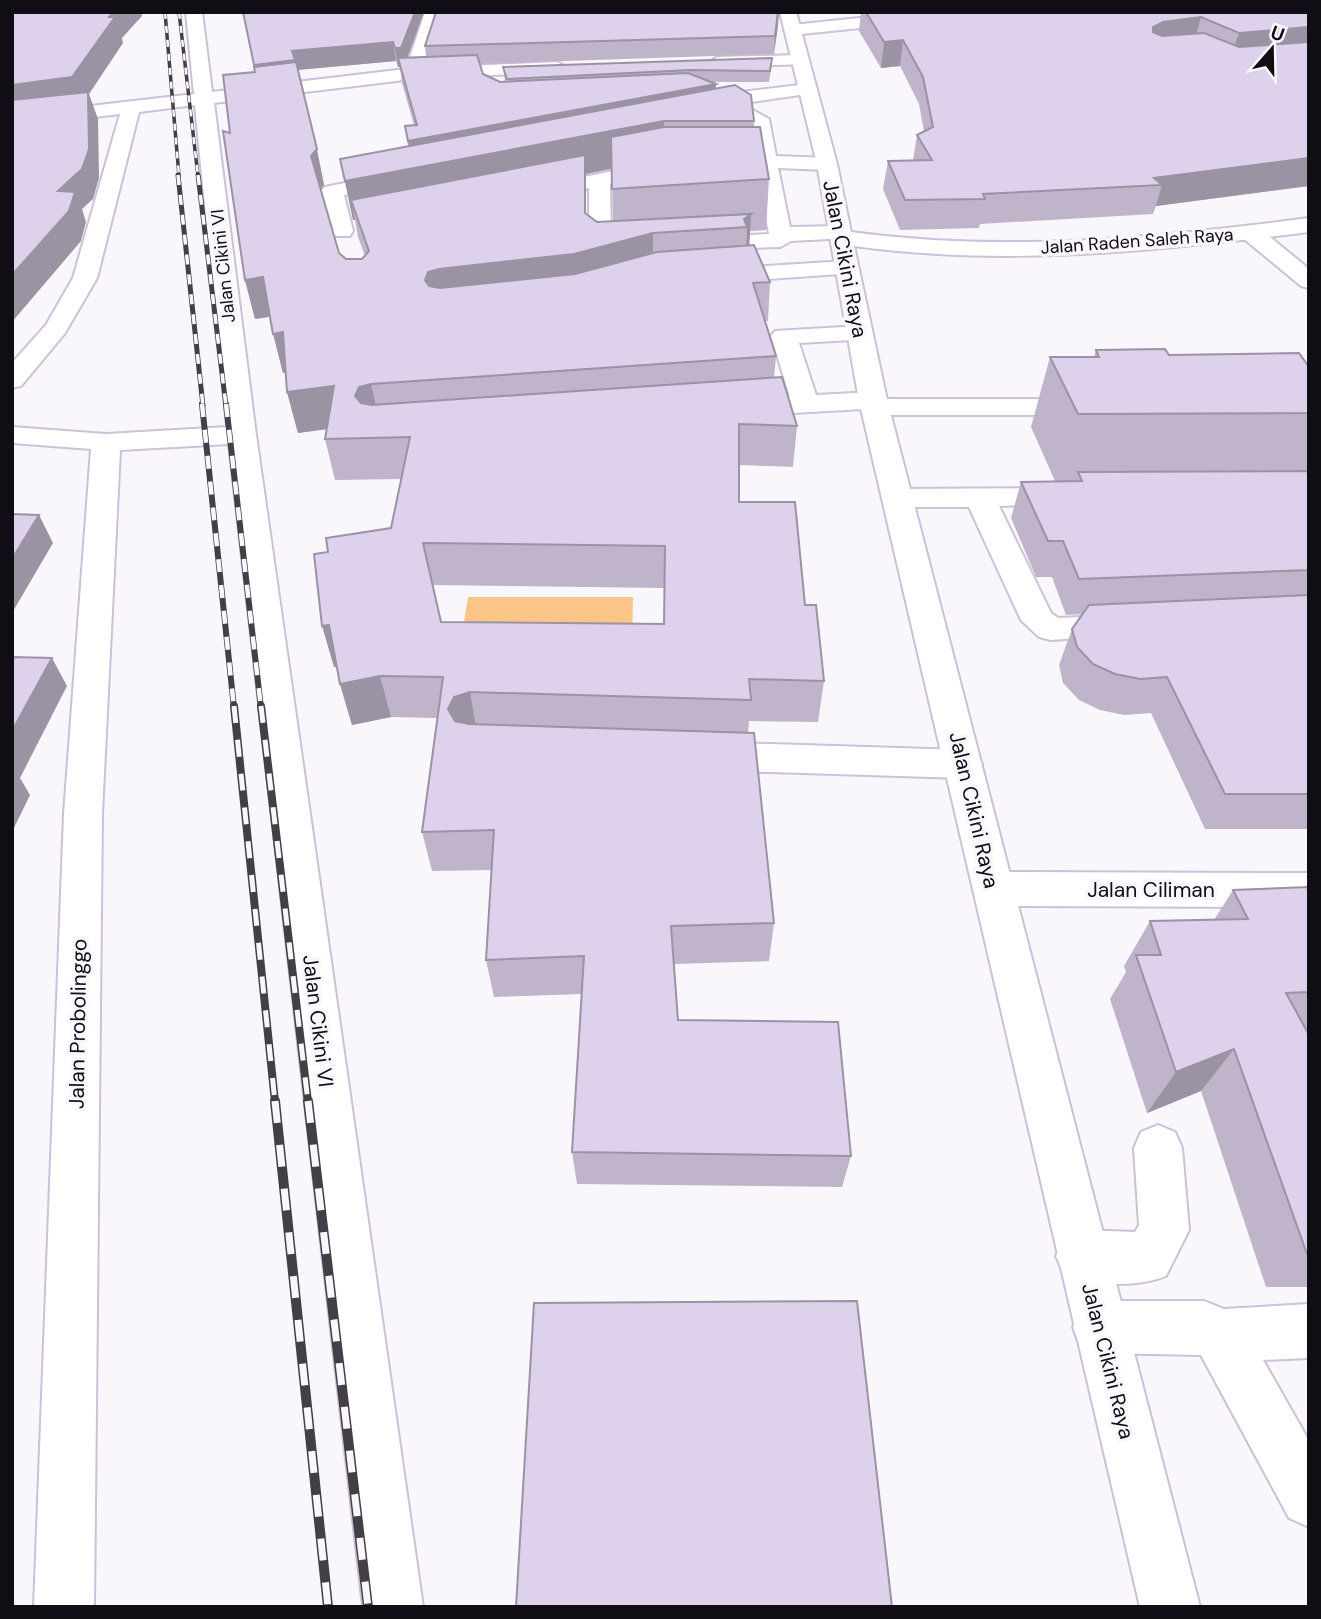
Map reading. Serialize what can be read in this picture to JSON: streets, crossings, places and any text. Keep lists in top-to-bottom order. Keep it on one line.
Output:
{"streets":{"street":["Jalan Raden Saleh Raya","Jalan Cikini Raya","Jalan Cikini VI","Jalan Ciliman","Jalan Probolinggo"]},"crossings":[["Jalan Raden Saleh Raya","Jalan Cikini Raya"],["Jalan Cikini Raya","Jalan Ciliman"]],"north":"top"}
